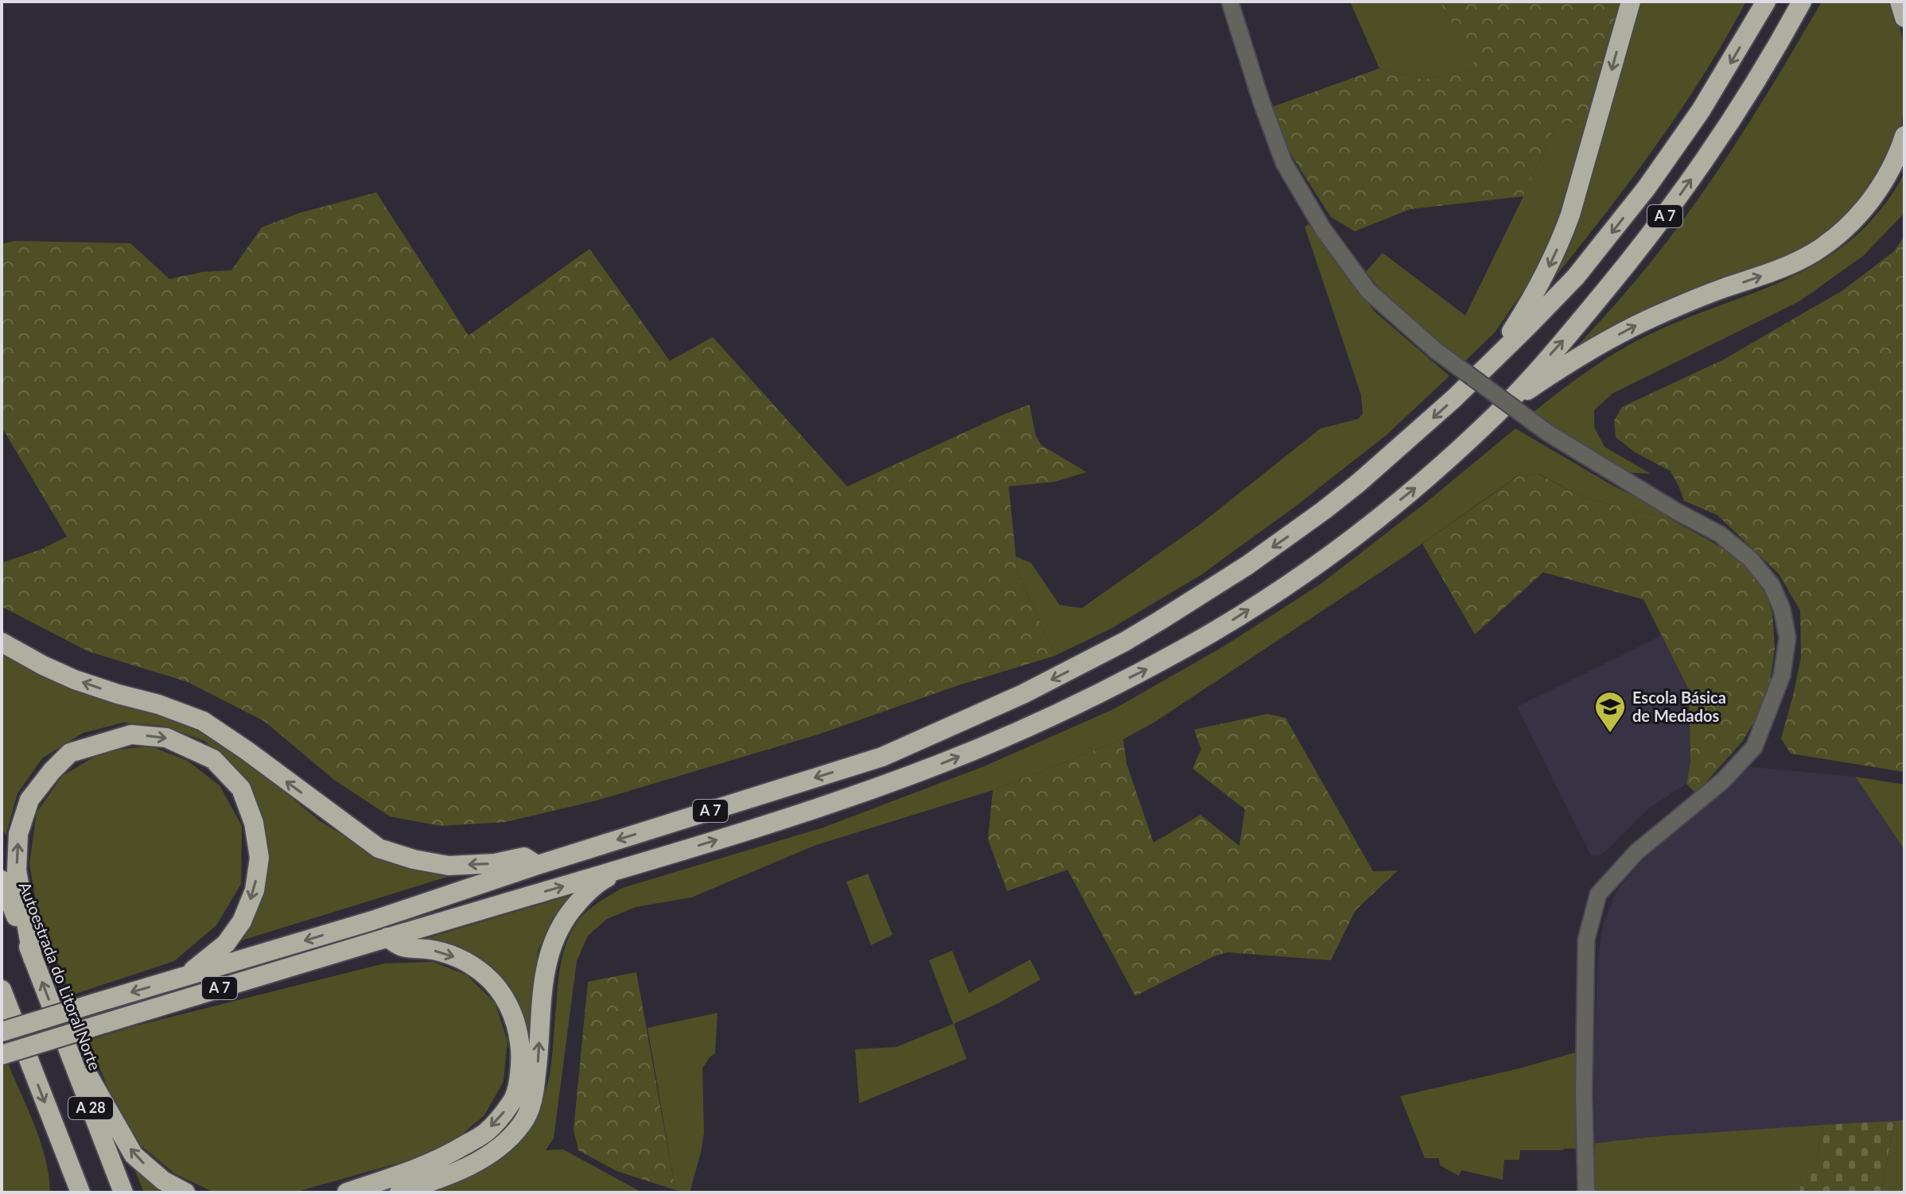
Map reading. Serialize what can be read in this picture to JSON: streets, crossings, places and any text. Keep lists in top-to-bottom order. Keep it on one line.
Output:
{"streets":{"highway":["A 7","Autoestrada do Litoral Norte","A 28"]},"places":{"school or university":["Escola Básica de Medados"]}}
